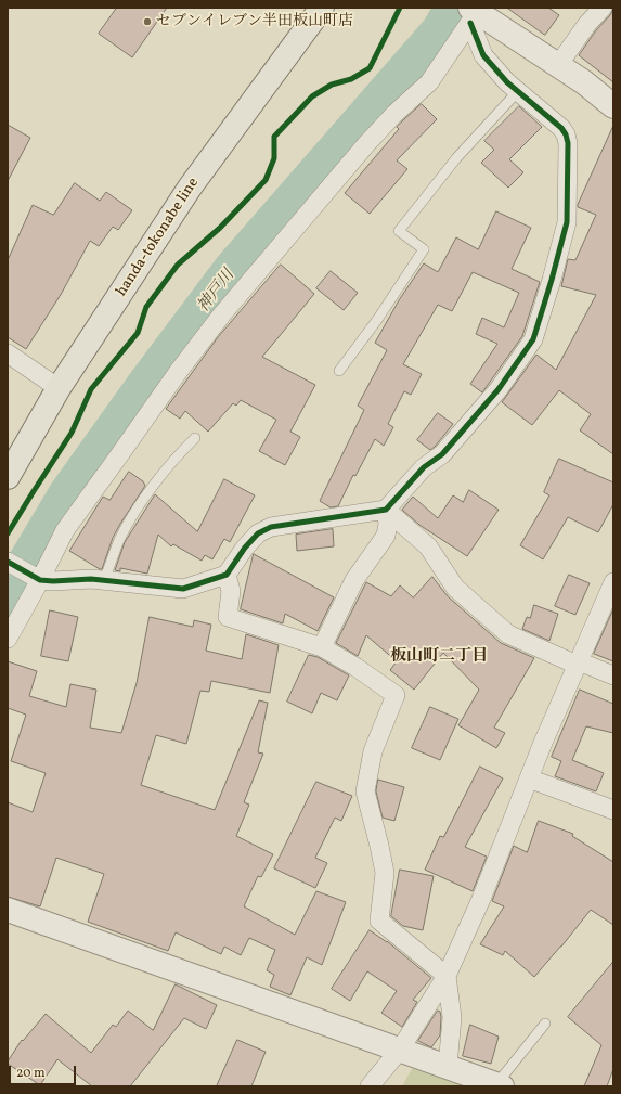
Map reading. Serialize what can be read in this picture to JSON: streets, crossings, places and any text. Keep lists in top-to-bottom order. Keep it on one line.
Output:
{"streets":{"main road":["handa-tokonabe line"]},"districts":["板山町二丁目"],"water":["神戸川"],"places":["セブンイレブン半田板山町店"],"scale_bar":"20 m"}
